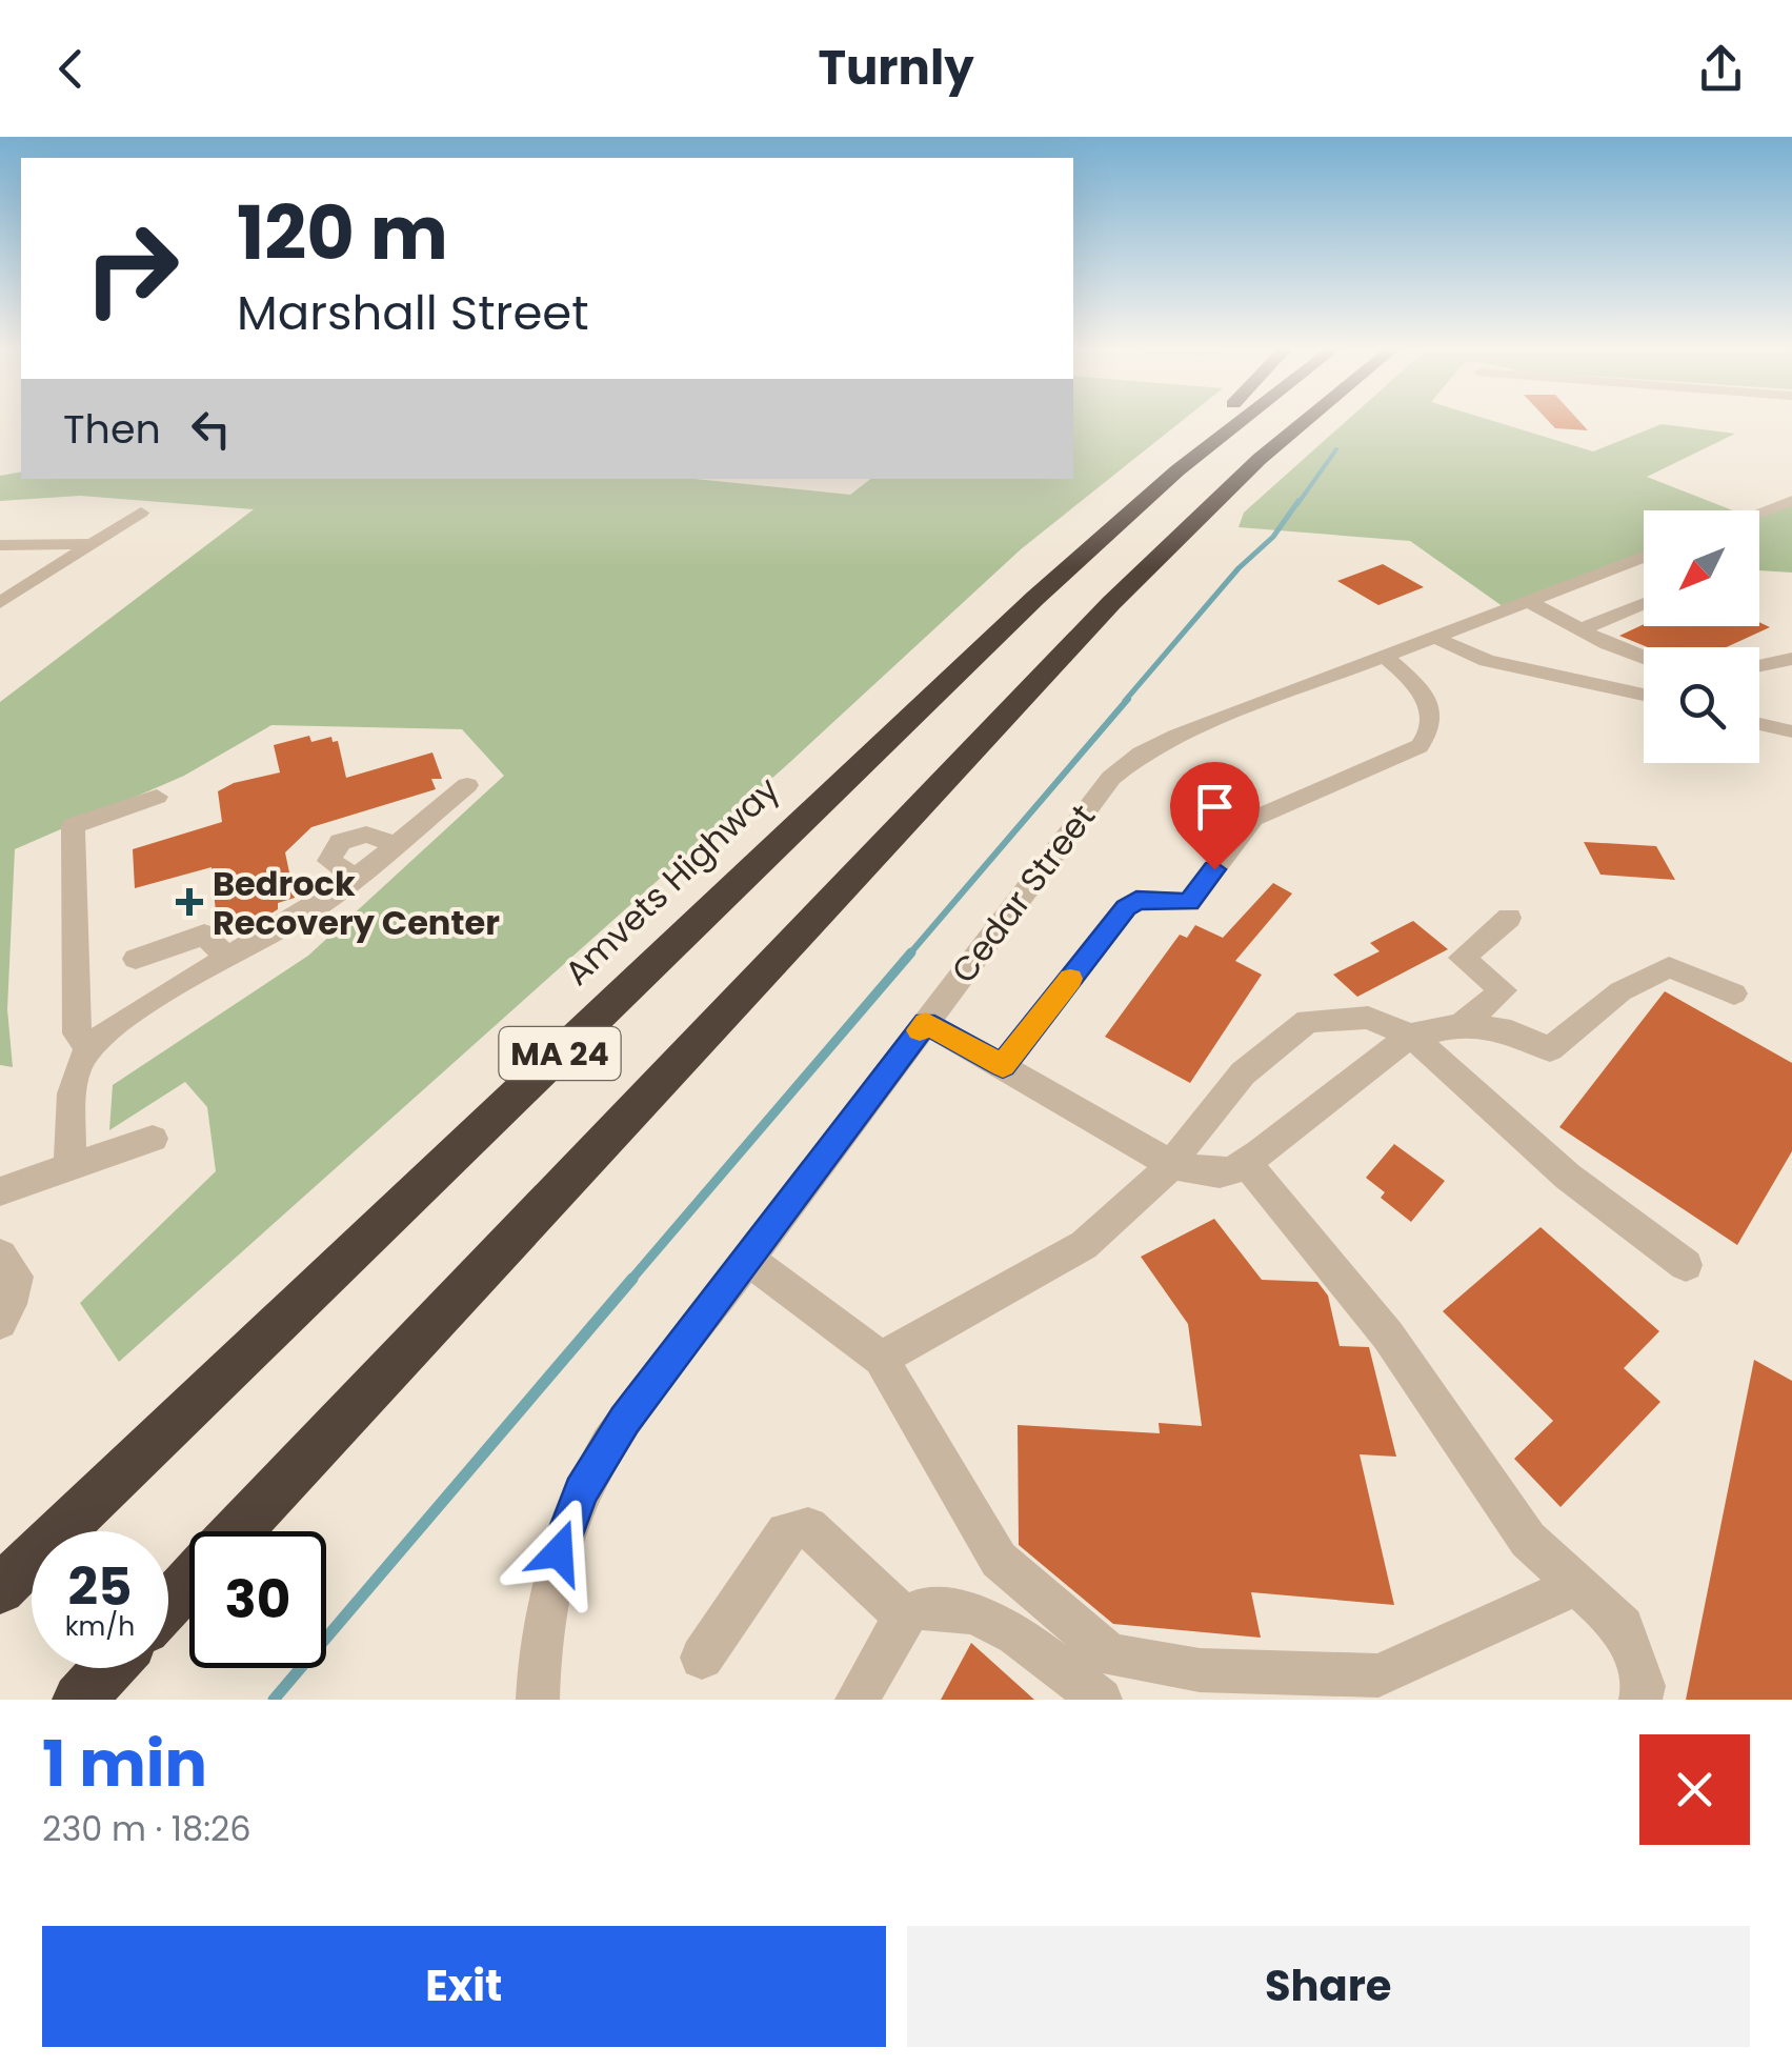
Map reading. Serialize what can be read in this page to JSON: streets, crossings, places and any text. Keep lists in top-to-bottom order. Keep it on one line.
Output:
{"streets":{"highway":["Amvets Highway","MA 24"],"street":["Cedar Street"]},"places":{"health":["Bedrock Recovery Center"]},"north":"bottom left","page":{"header":"Turnly","turn":["120 m","Marshall Street"],"then":"Then","speed":"25 km/h","limit":"30","heading":["1 min","230 m · 18:26"],"buttons":["Exit","Share"]}}
